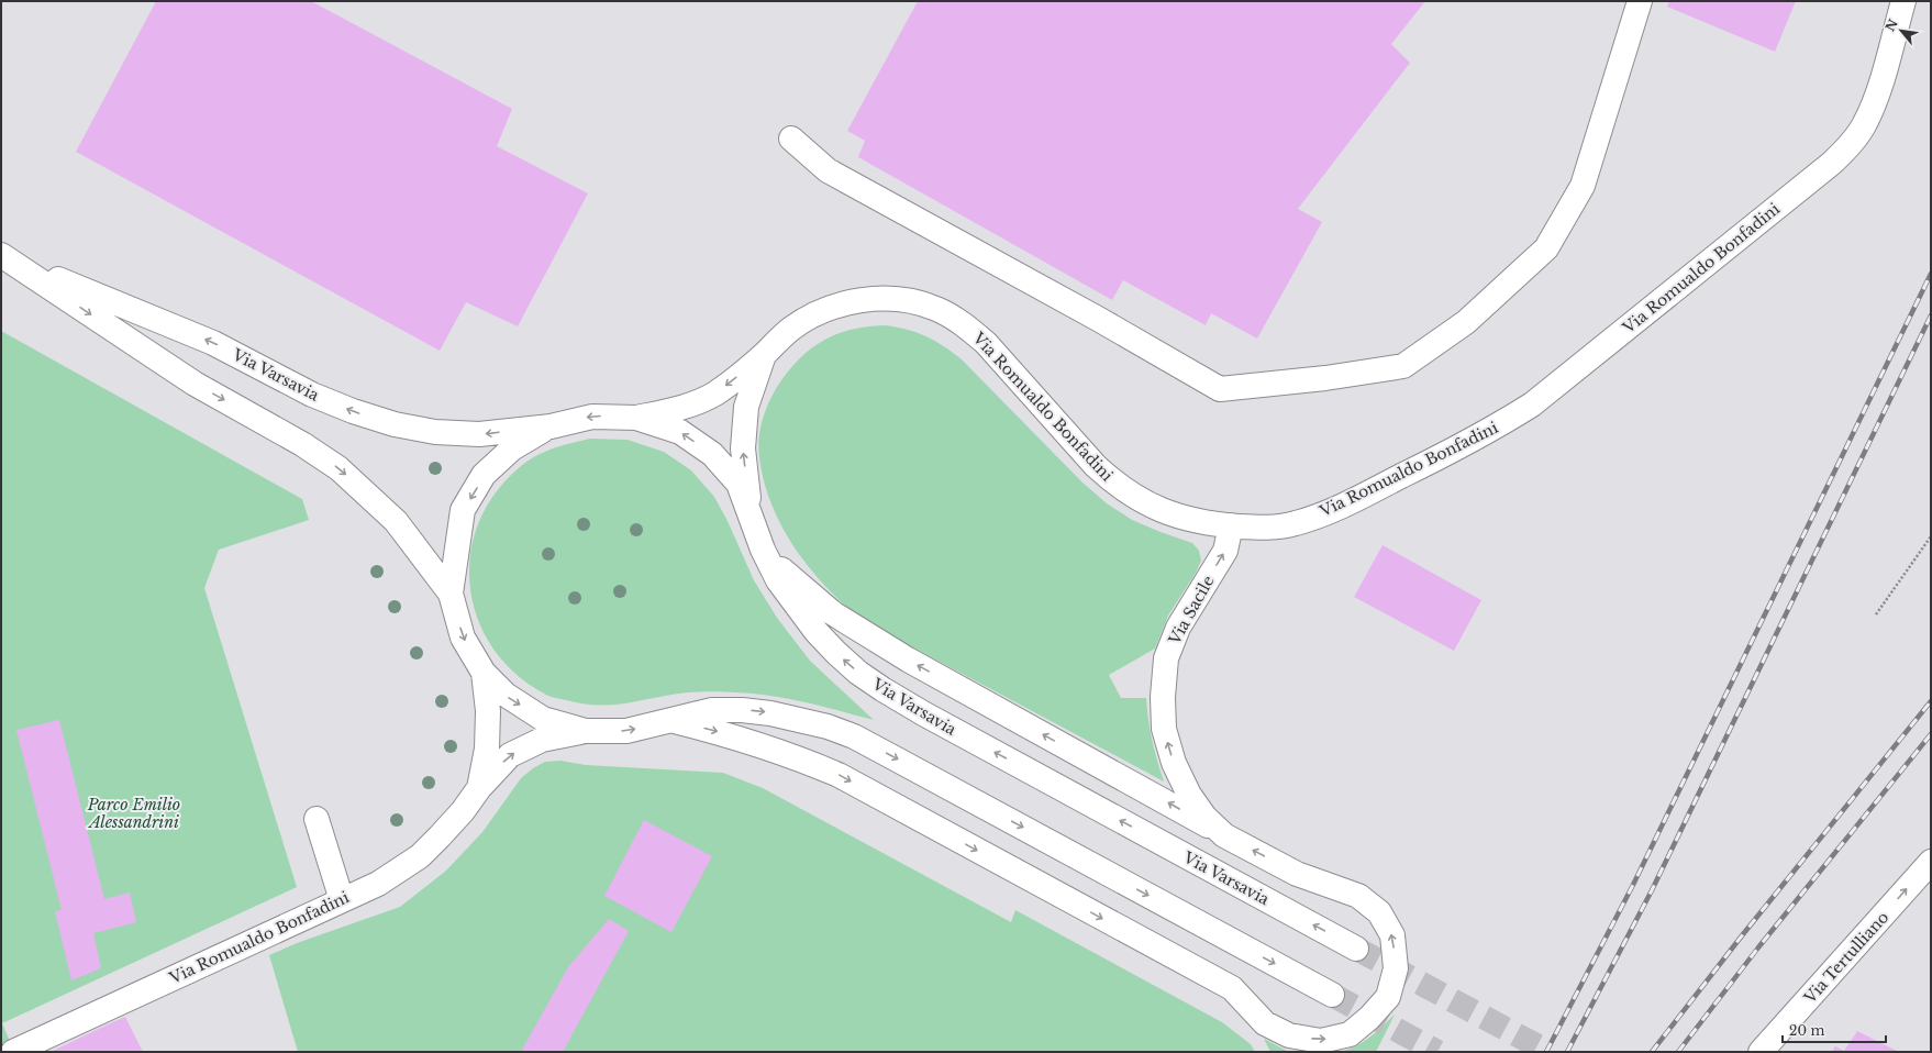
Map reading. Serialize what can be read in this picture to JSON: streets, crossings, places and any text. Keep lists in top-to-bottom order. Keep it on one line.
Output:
{"streets":{"street":["Via Romualdo Bonfadini","Via Varsavia","Via Sacile","Via Tertulliano"]},"crossings":[["Via Romualdo Bonfadini","Via Varsavia"],["Via Romualdo Bonfadini","Via Sacile"],["Via Varsavia","Via Sacile"]],"one_way":["Via Sacile","Via Tertulliano"],"parks":["Parco Emilio Alessandrini"],"scale_bar":"20 m","north":"top left"}
